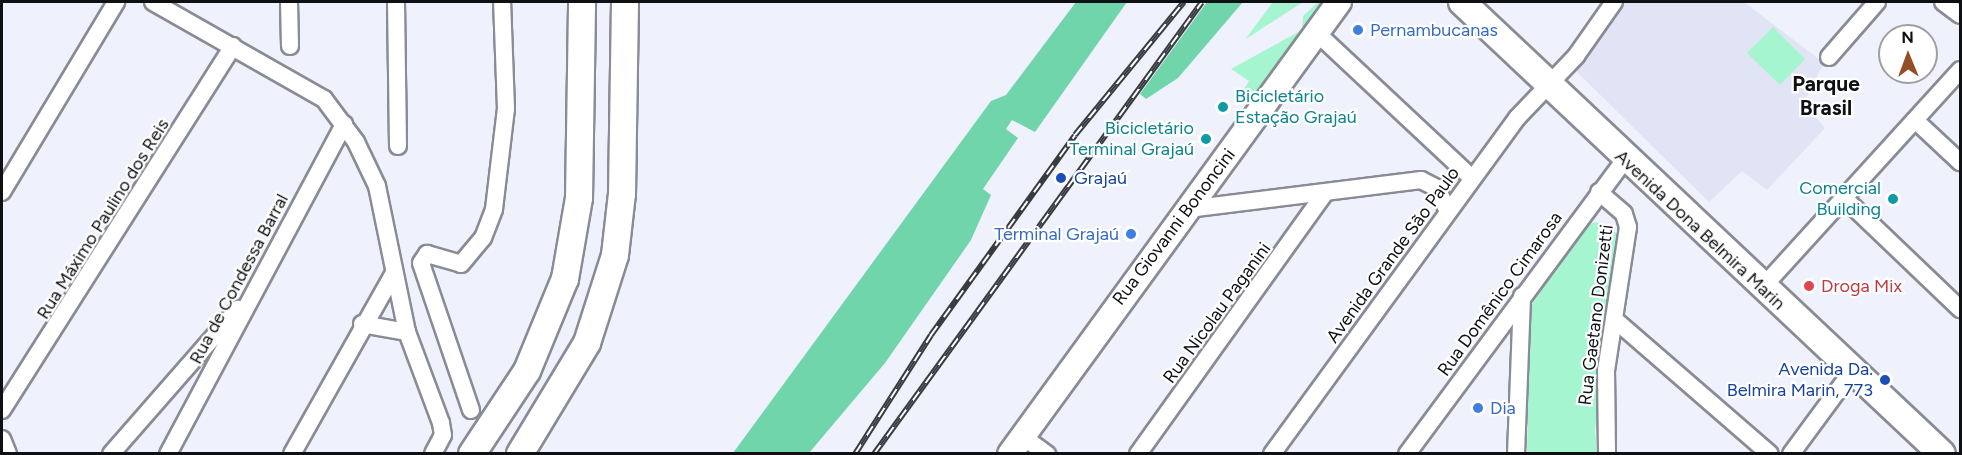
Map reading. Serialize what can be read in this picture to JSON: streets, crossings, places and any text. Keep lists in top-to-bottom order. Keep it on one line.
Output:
{"streets":{"main road":["Avenida Dona Belmira Marin"],"street":["Rua Máximo Paulino dos Reis","Rua Giovanni Bononcini","Avenida Grande São Paulo","Rua de Condessa Barral","Rua Domênico Cimarosa","Rua Nicolau Paganini","Rua Gaetano Donizetti"]},"crossings":[["Avenida Dona Belmira Marin","Avenida Grande São Paulo"],["Avenida Dona Belmira Marin","Rua Domênico Cimarosa"],["Rua Domênico Cimarosa","Rua Gaetano Donizetti"]],"districts":["Parque Brasil"],"places":["Pernambucanas","Bicicletário Estação Grajaú","Bicicletário Terminal Grajaú","Grajaú","Comercial Building","Terminal Grajaú","Droga Mix","Avenida Da. Belmira Marin, 773","Dia"],"north":"top"}
